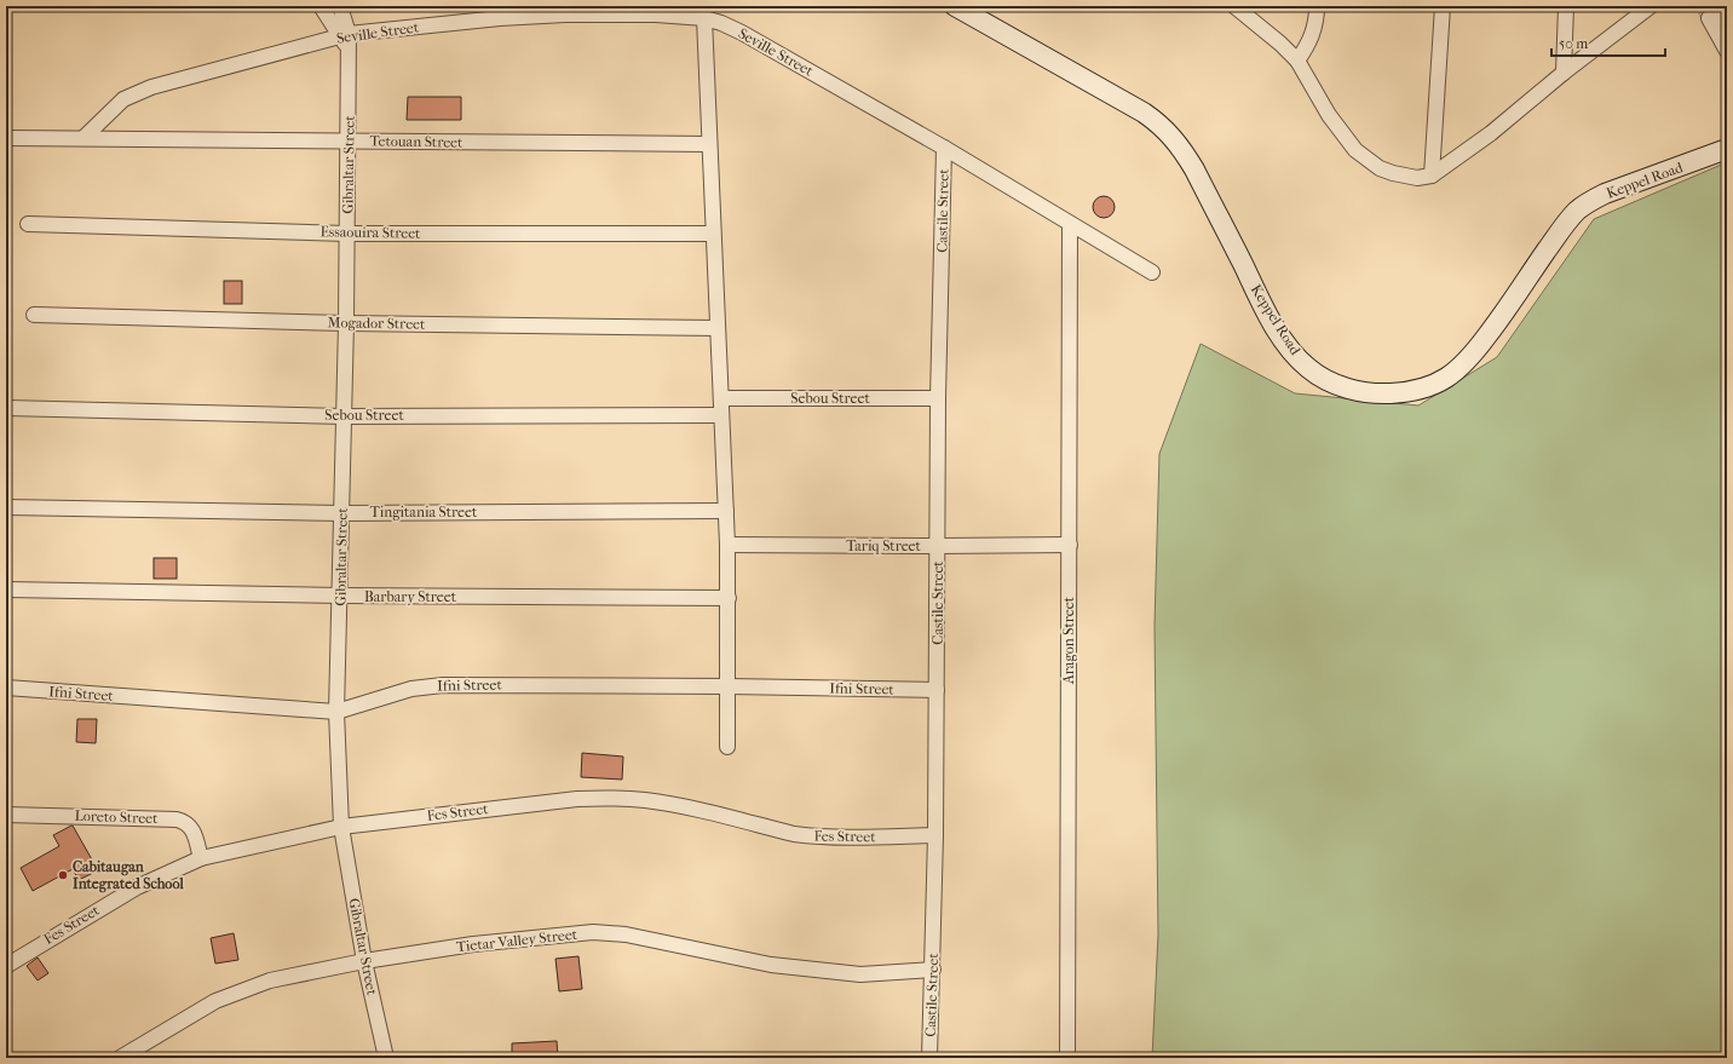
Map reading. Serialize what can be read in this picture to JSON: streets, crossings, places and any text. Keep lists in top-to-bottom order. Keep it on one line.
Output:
{"streets":{"street":["Seville Street","Tetouan Street","Gibraltar Street","Keppel Road","Castile Street","Essaouira Street","Mogador Street","Sebou Street","Tingitania Street","Tariq Street","Barbary Street","Aragon Street","Ifni Street","Fes Street","Loreto Street","Tietar Valley Street"]},"crossings":[["Seville Street","Tetouan Street"],["Seville Street","Gibraltar Street"],["Seville Street","Castile Street"],["Seville Street","Aragon Street"],["Tetouan Street","Gibraltar Street"],["Gibraltar Street","Essaouira Street"],["Gibraltar Street","Mogador Street"],["Gibraltar Street","Sebou Street"],["Gibraltar Street","Tingitania Street"],["Gibraltar Street","Barbary Street"],["Gibraltar Street","Ifni Street"],["Gibraltar Street","Fes Street"],["Gibraltar Street","Tietar Valley Street"],["Castile Street","Sebou Street"],["Castile Street","Tariq Street"],["Castile Street","Ifni Street"],["Castile Street","Fes Street"],["Castile Street","Tietar Valley Street"],["Tariq Street","Aragon Street"],["Fes Street","Loreto Street"]],"places":["Cabitaugan Integrated School"],"scale_bar":"50 m"}
